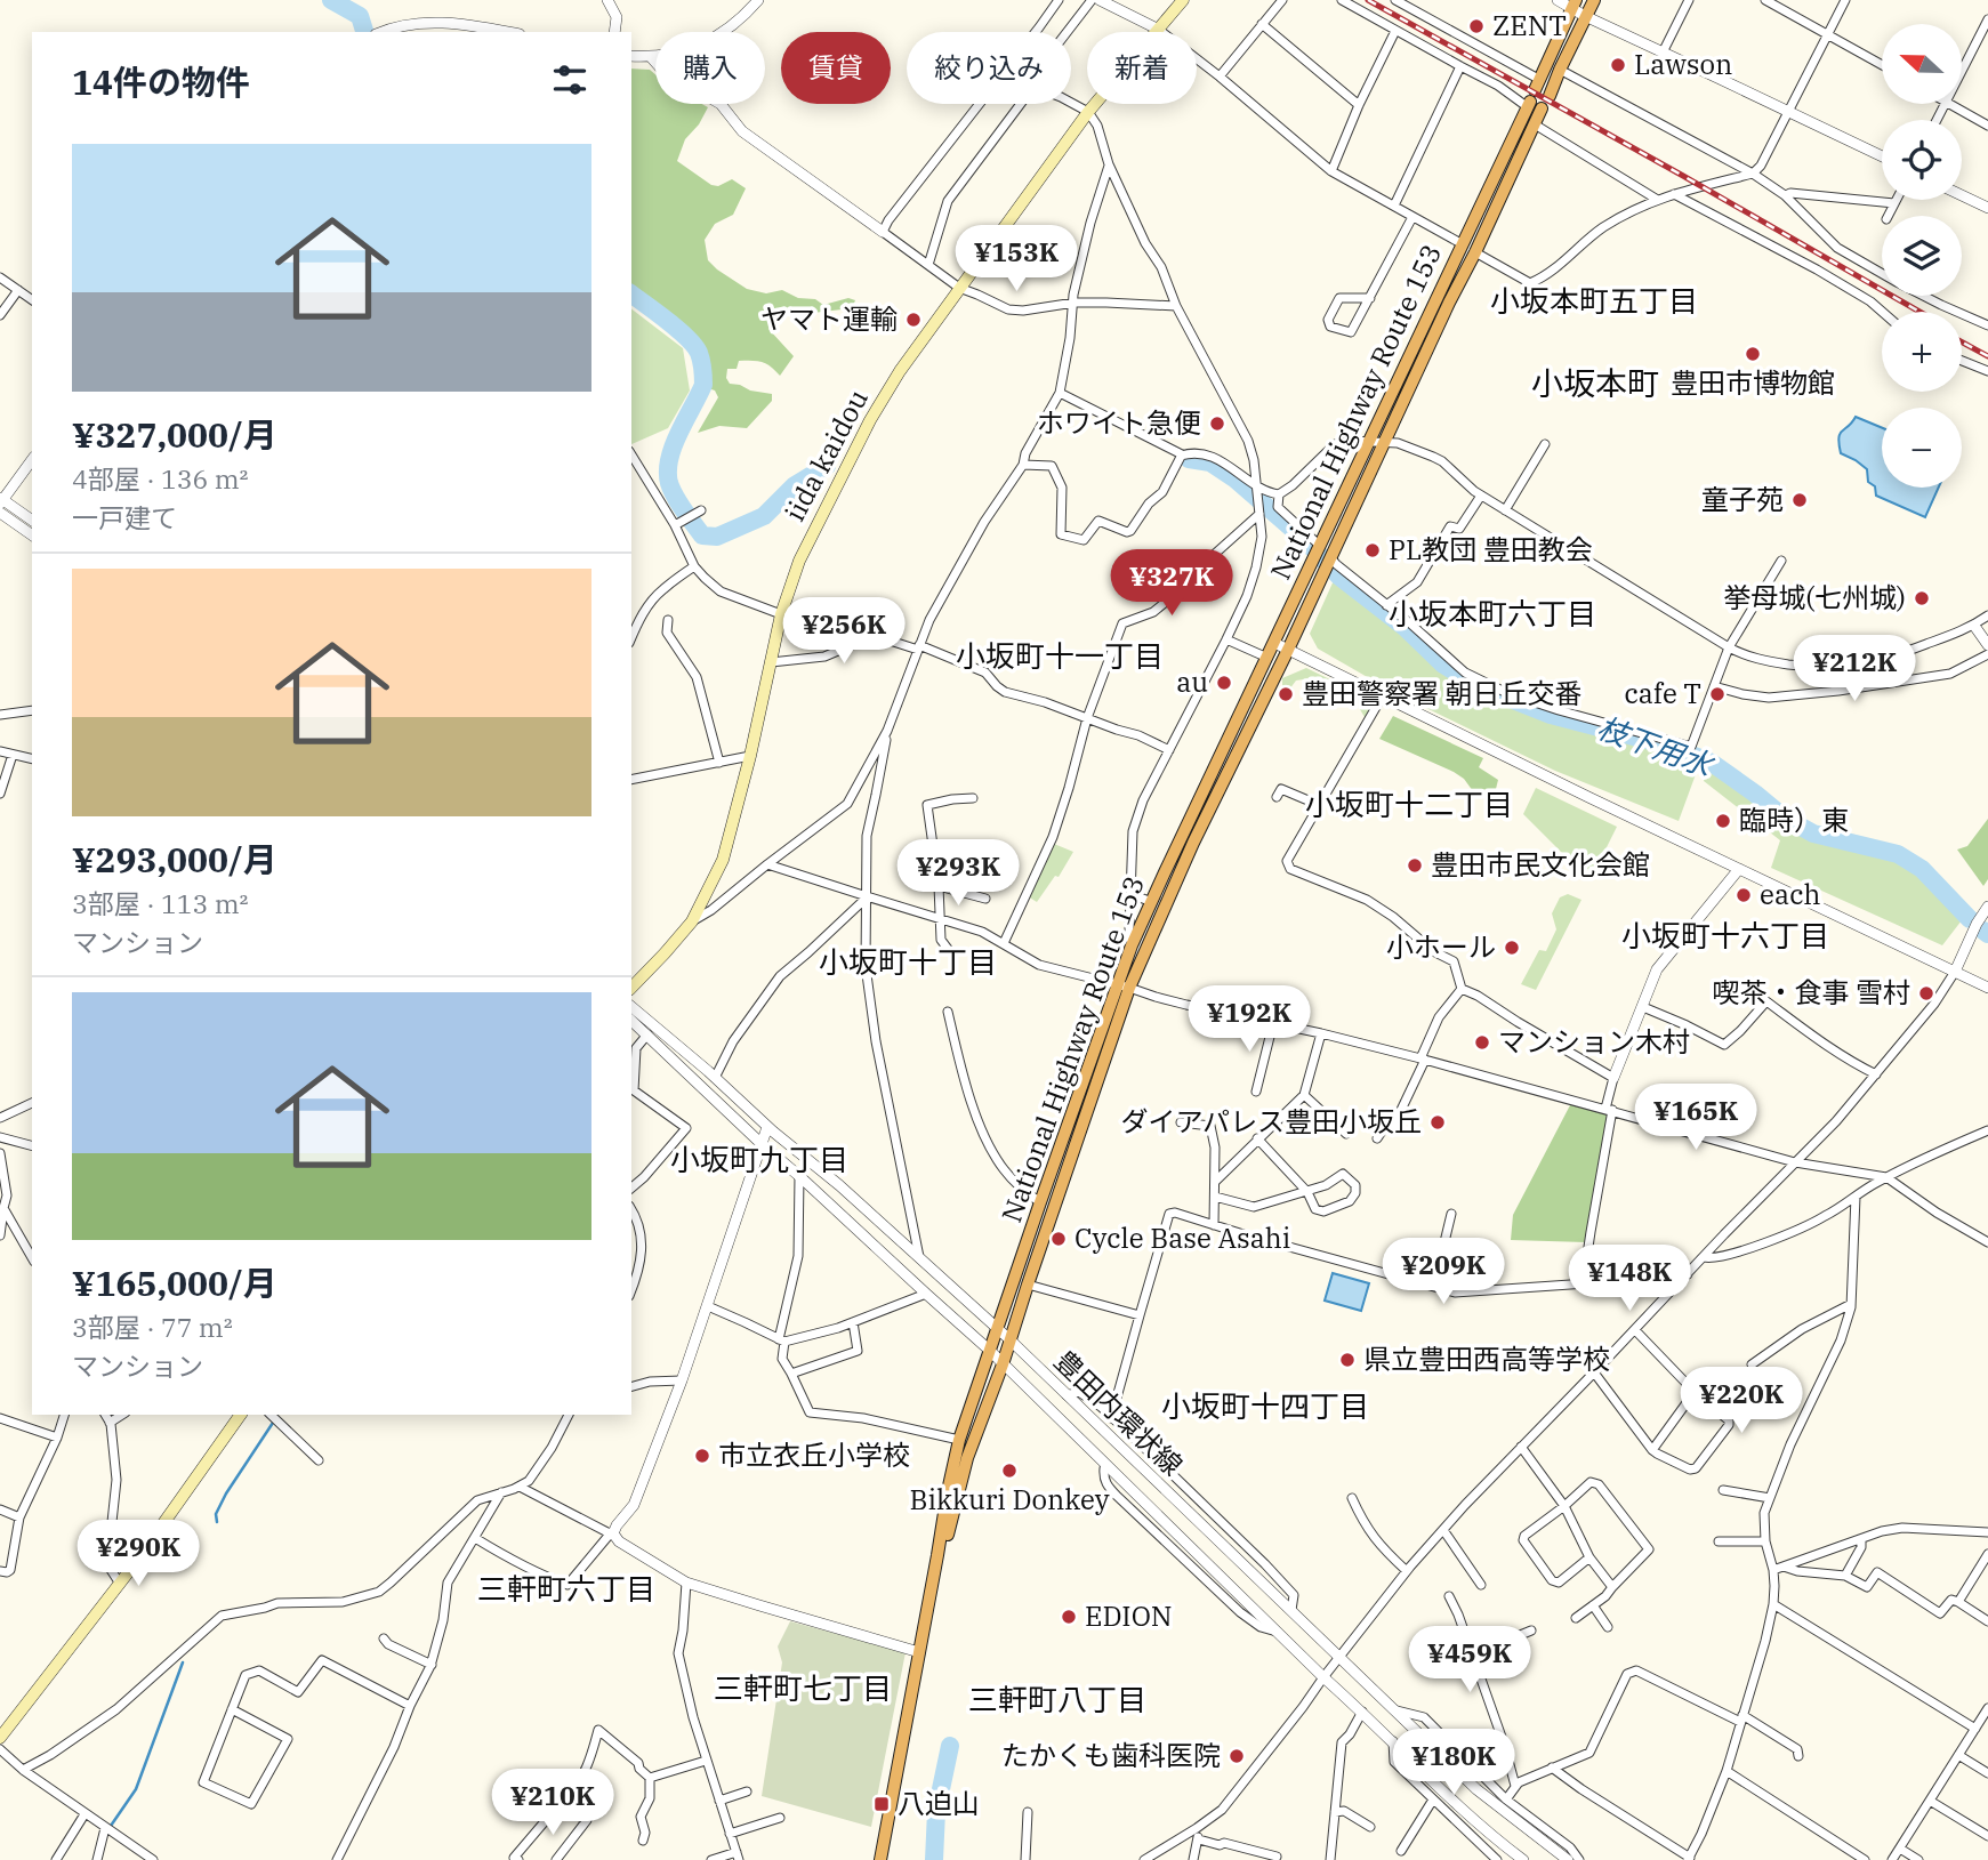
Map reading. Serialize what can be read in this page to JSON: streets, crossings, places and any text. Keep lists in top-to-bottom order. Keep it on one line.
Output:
{"streets":{"highway":["National Highway Route 153"],"main road":["iida kaidou"],"street":["豊田内環状線"]},"crossings":[["National Highway Route 153","豊田内環状線"]],"districts":["小坂本町五丁目","小坂本町","小坂本町六丁目","小坂町十一丁目","小坂町十二丁目","小坂町十六丁目","小坂町十丁目","小坂町九丁目","小坂町十四丁目","三軒町六丁目","三軒町七丁目","三軒町八丁目"],"water":["枝下用水"],"places":{"other":["ZENT","Lawson","ヤマト運輸","豊田市博物館","ホワイト急便","童子苑","PL教団 豊田教会","挙母城(七州城)","au","豊田警察署 朝日丘交番","cafe T","臨時）東","豊田市民文化会館","each","小ホール","喫茶・食事 雪村","マンション木村","ダイアパレス豊田小坂丘","Cycle Base Asahi","県立豊田西高等学校","市立衣丘小学校","Bikkuri Donkey","EDION","たかくも歯科医院"],"transit":["八迫山"]},"north":"left","page":{"map_buttons":["+","−"],"chip":["購入","賃貸","絞り込み","新着"],"heading":"14件の物件","list":[{"name":"¥327,000/月","note":"4部屋 · 136 m² · 一戸建て"},{"name":"¥293,000/月","note":"3部屋 · 113 m² · マンション"},{"name":"¥165,000/月","note":"3部屋 · 77 m² · マンション"}],"price":["¥153K","¥327K","¥256K","¥212K","¥293K","¥192K","¥165K","¥209K","¥148K","¥220K","¥290K","¥459K","¥180K","¥210K"]}}
